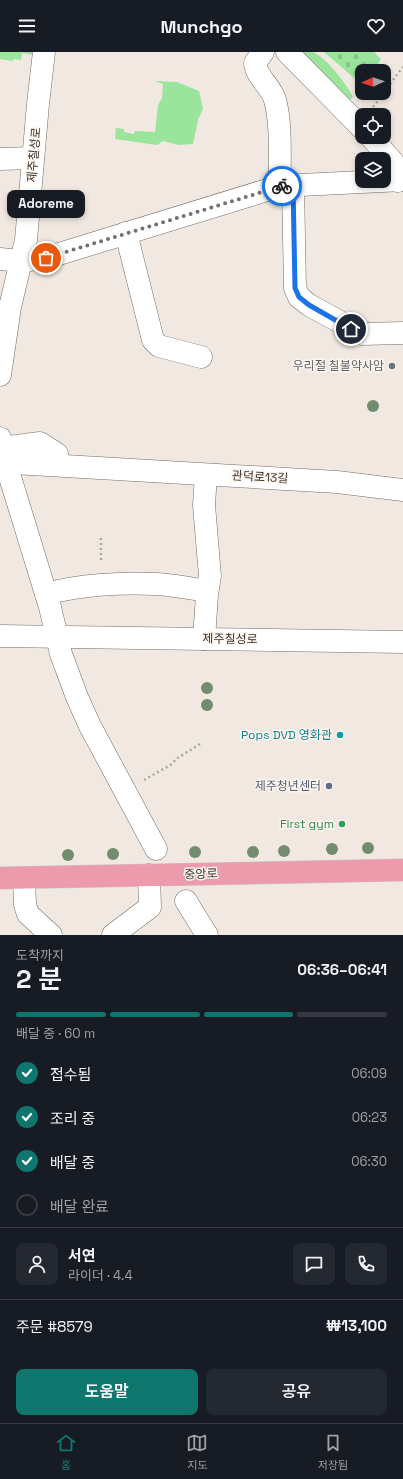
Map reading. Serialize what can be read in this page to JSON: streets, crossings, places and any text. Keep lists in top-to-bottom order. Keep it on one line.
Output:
{"streets":{"main road":["중앙로"],"street":["제주칠성로","관덕로13길"]},"places":["Adoreme","우리절 칠불약사암","Pops DVD 영화관","제주청년센터","First gym"],"north":"left","page":{"header":"Munchgo","bubble":"Adoreme","heading":["2 분","도착까지","06:36–06:41"],"panel":["서연","라이더 · 4.4","주문 #8579","₩13,100"],"bar":"배달 중 · 60 m","list":[["접수됨","06:09"],["조리 중","06:23"],["배달 중","06:30"],"배달 완료"],"buttons":["도움말","공유"],"tabs":["홈","지도","저장됨"]}}
